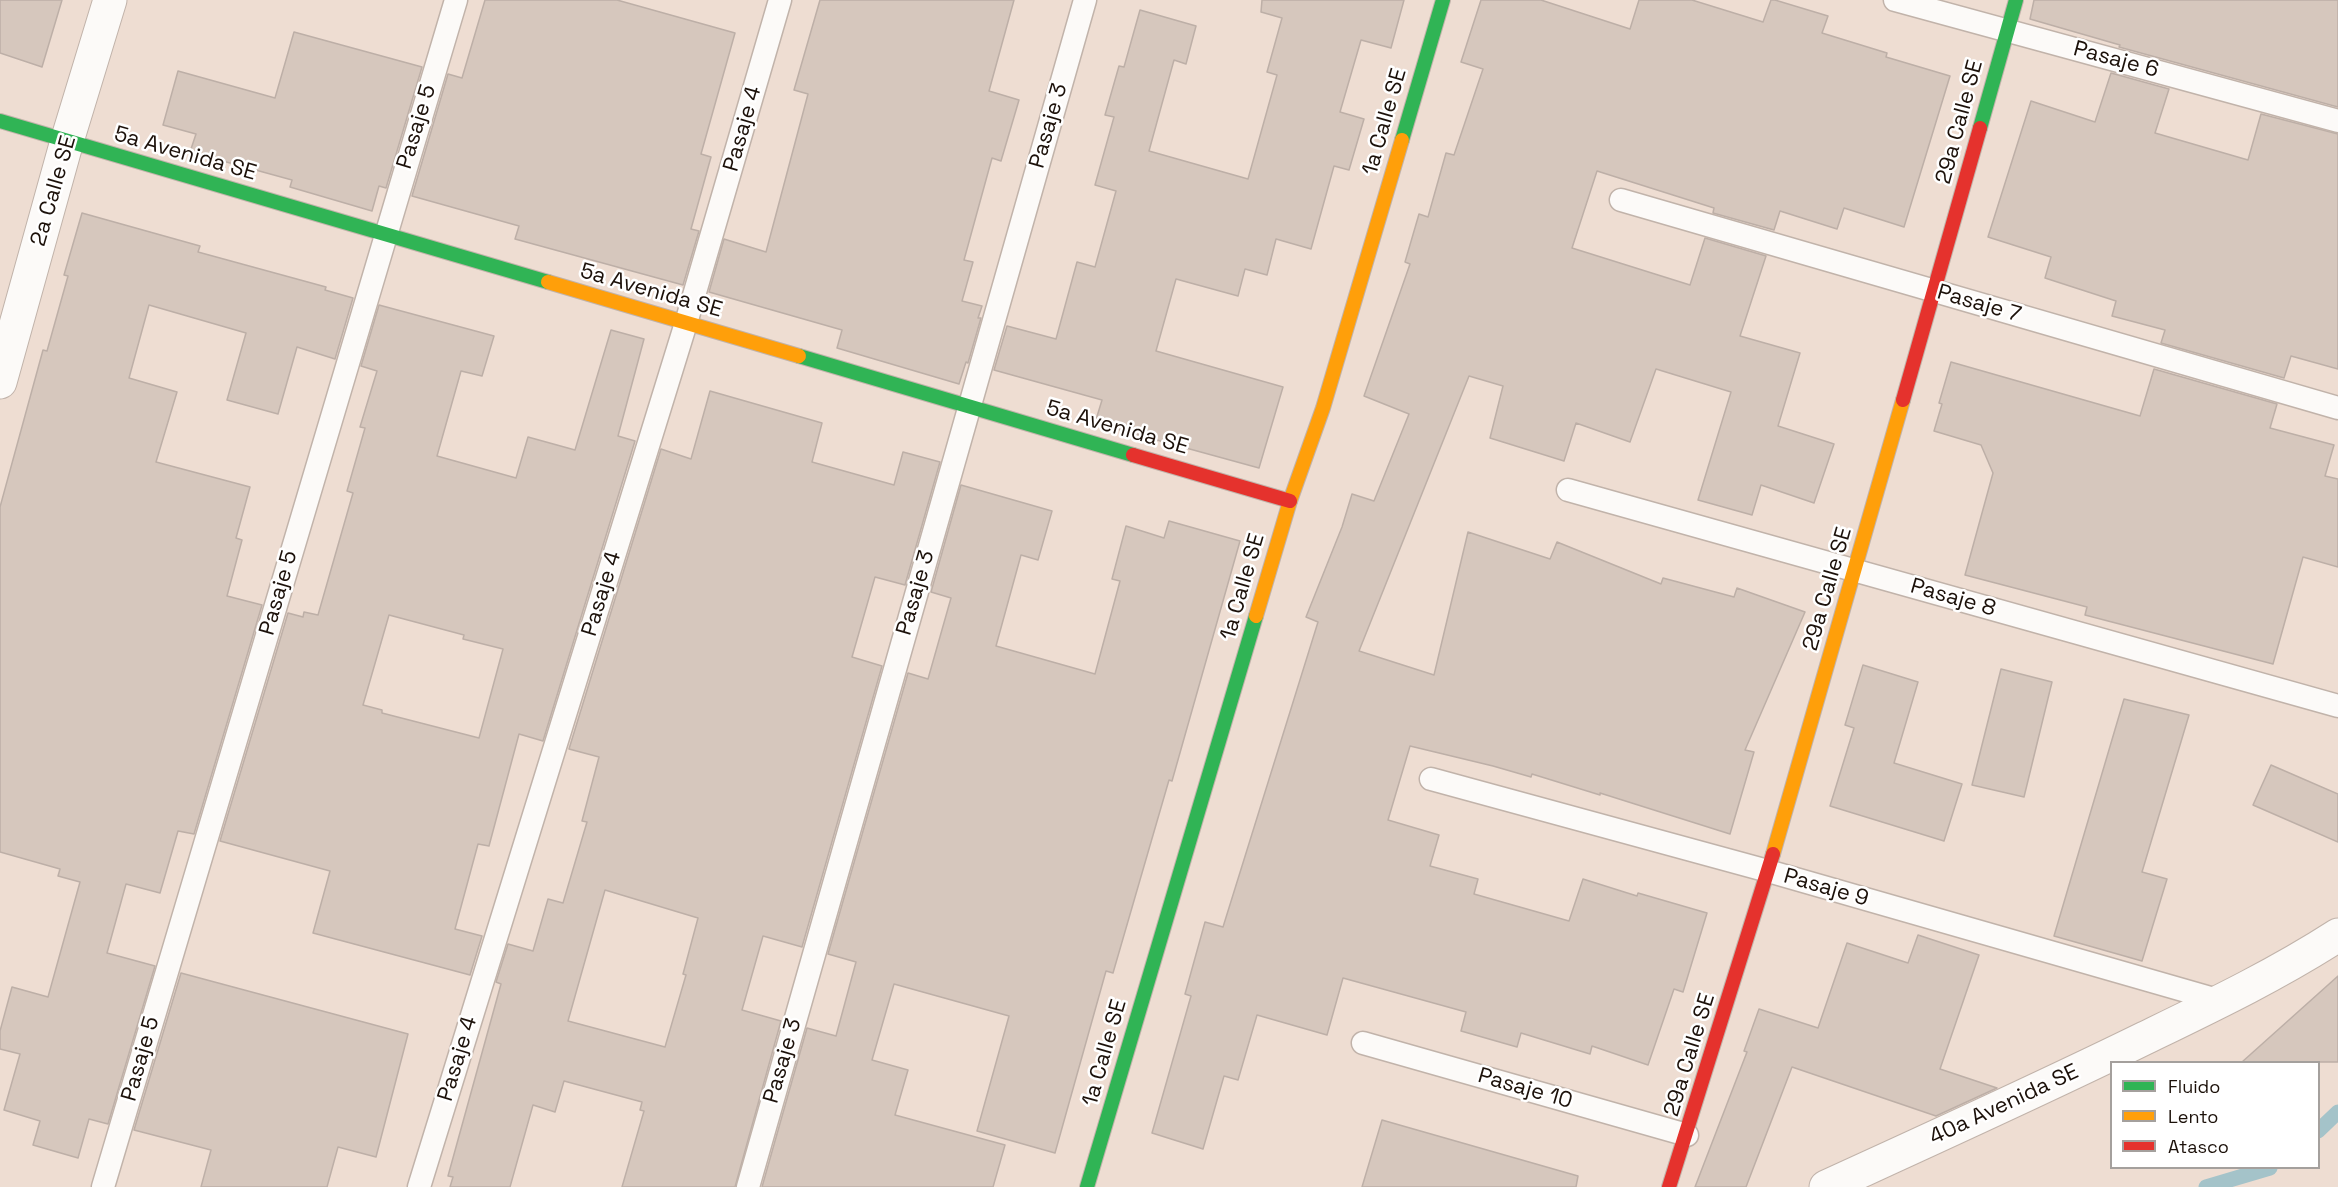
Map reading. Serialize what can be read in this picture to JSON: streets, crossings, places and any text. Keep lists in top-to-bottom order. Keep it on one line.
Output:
{"streets":{"street":["1a Calle SE","29a Calle SE","5a Avenida SE","2a Calle SE","40a Avenida SE"],"lane":["Pasaje 6","Pasaje 3","Pasaje 5","Pasaje 4","Pasaje 7","Pasaje 8","Pasaje 9","Pasaje 10"]},"crossings":[["Pasaje 6","29a Calle SE"],["1a Calle SE","5a Avenida SE"],["29a Calle SE","Pasaje 7"],["29a Calle SE","Pasaje 8"],["29a Calle SE","Pasaje 9"],["29a Calle SE","Pasaje 10"],["Pasaje 3","5a Avenida SE"],["Pasaje 5","5a Avenida SE"],["Pasaje 4","5a Avenida SE"],["5a Avenida SE","2a Calle SE"],["Pasaje 9","40a Avenida SE"]],"legend":["Fluido","Lento","Atasco"]}
